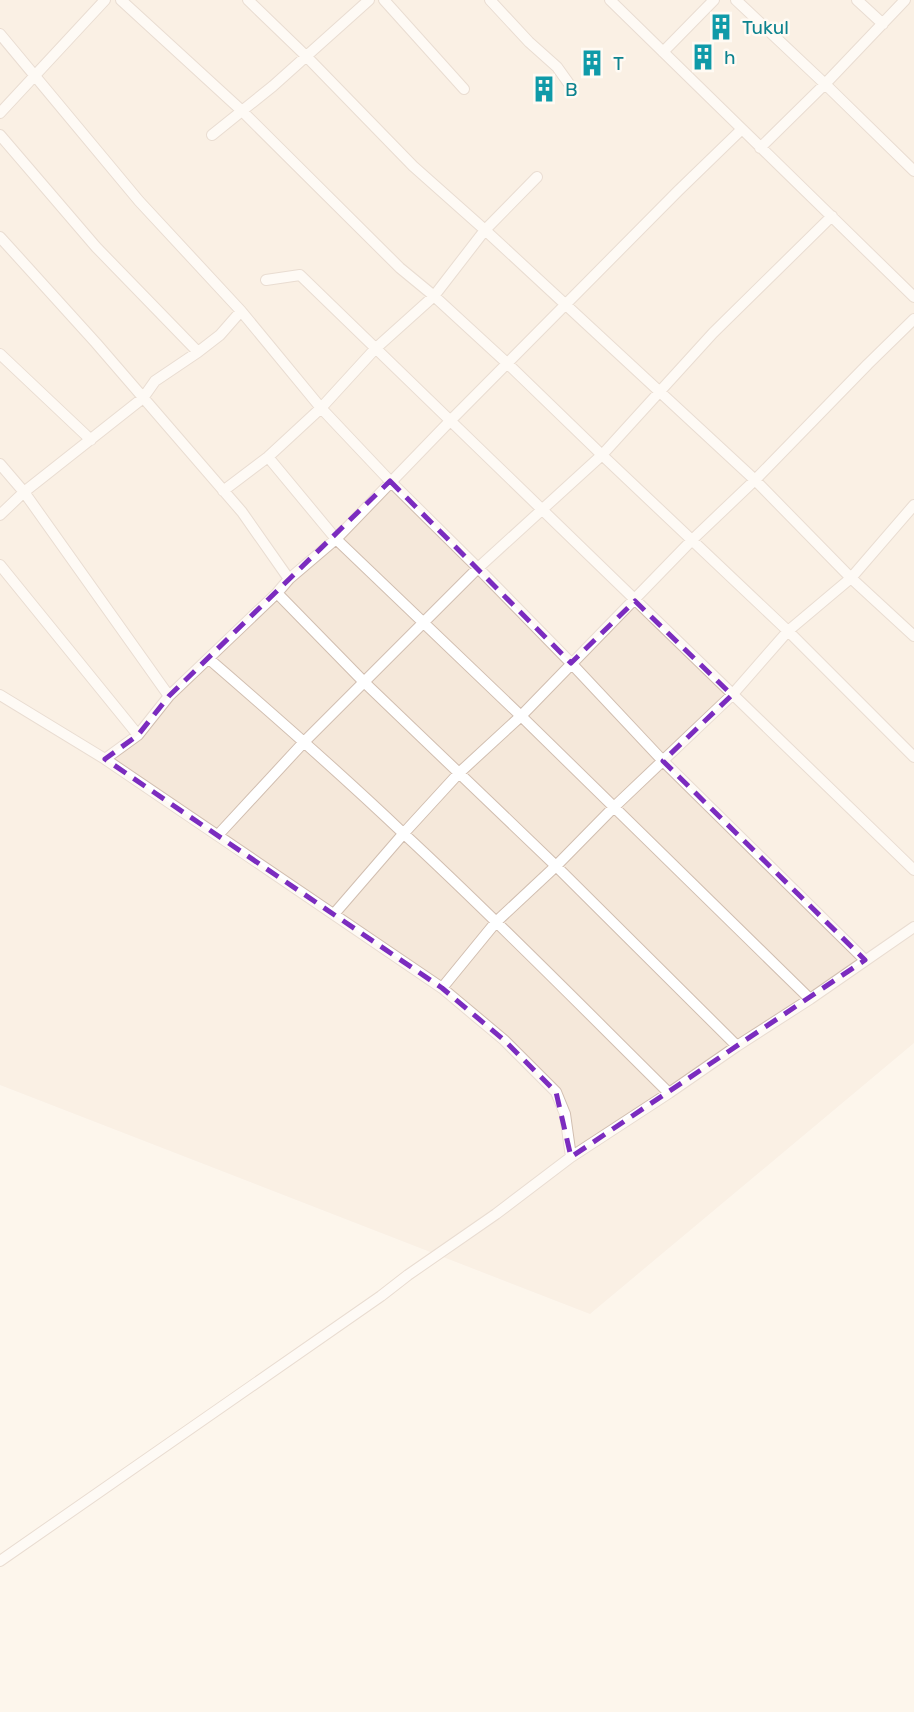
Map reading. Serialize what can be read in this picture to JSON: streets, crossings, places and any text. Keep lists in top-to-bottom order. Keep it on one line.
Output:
{"places":{"building":["Tukul","h","T","B"]}}
